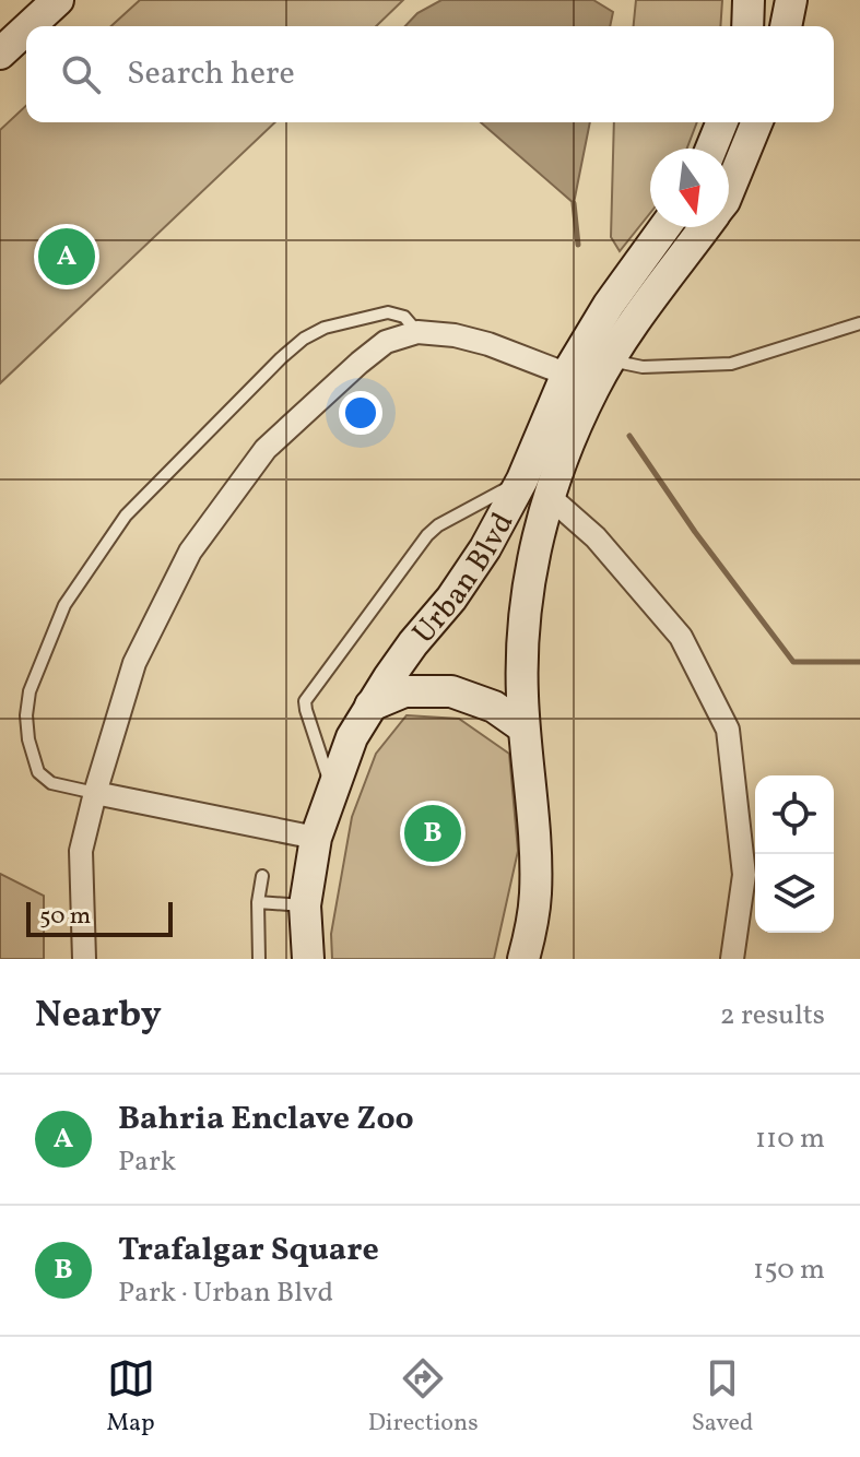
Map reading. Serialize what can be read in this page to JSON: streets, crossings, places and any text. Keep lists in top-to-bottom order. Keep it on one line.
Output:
{"streets":{"street":["Urban Blvd"]},"scale_bar":"50 m","north":"bottom","page":{"search":"Search here","pins":["A","B"],"scale":"50 m","heading":["Nearby","2 results"],"list":[{"mark":"A","name":"Bahria Enclave Zoo","note":"Park","value":"110 m"},{"mark":"B","name":"Trafalgar Square","note":"Park · Urban Blvd","value":"150 m"}],"nav":["Map","Directions","Saved"]}}
